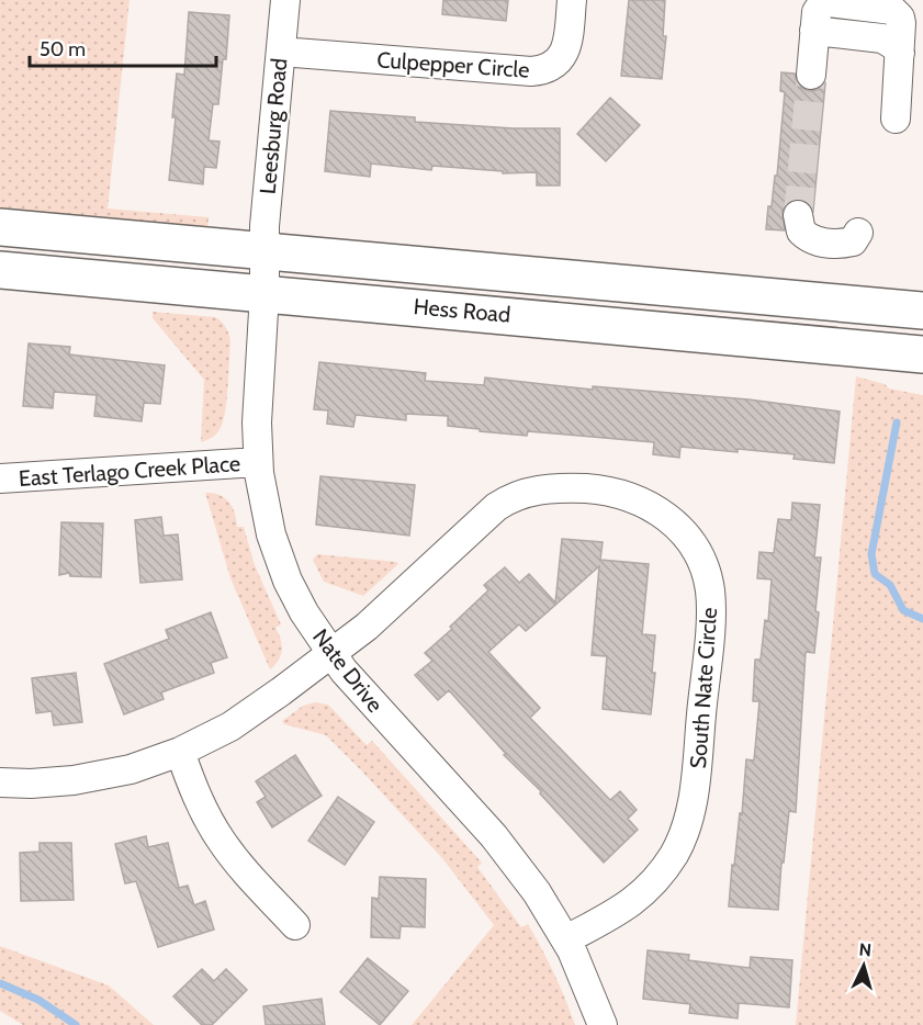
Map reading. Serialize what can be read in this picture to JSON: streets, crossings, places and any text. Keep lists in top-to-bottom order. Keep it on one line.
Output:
{"streets":{"main road":["Hess Road"],"street":["Culpepper Circle","Leesburg Road","East Terlago Creek Place","Nate Drive","South Nate Circle"]},"crossings":[["Culpepper Circle","Leesburg Road"],["Leesburg Road","Hess Road"],["Leesburg Road","Nate Drive"],["Hess Road","Nate Drive"],["East Terlago Creek Place","Nate Drive"],["Nate Drive","South Nate Circle"]],"scale_bar":"50 m","north":"top"}
